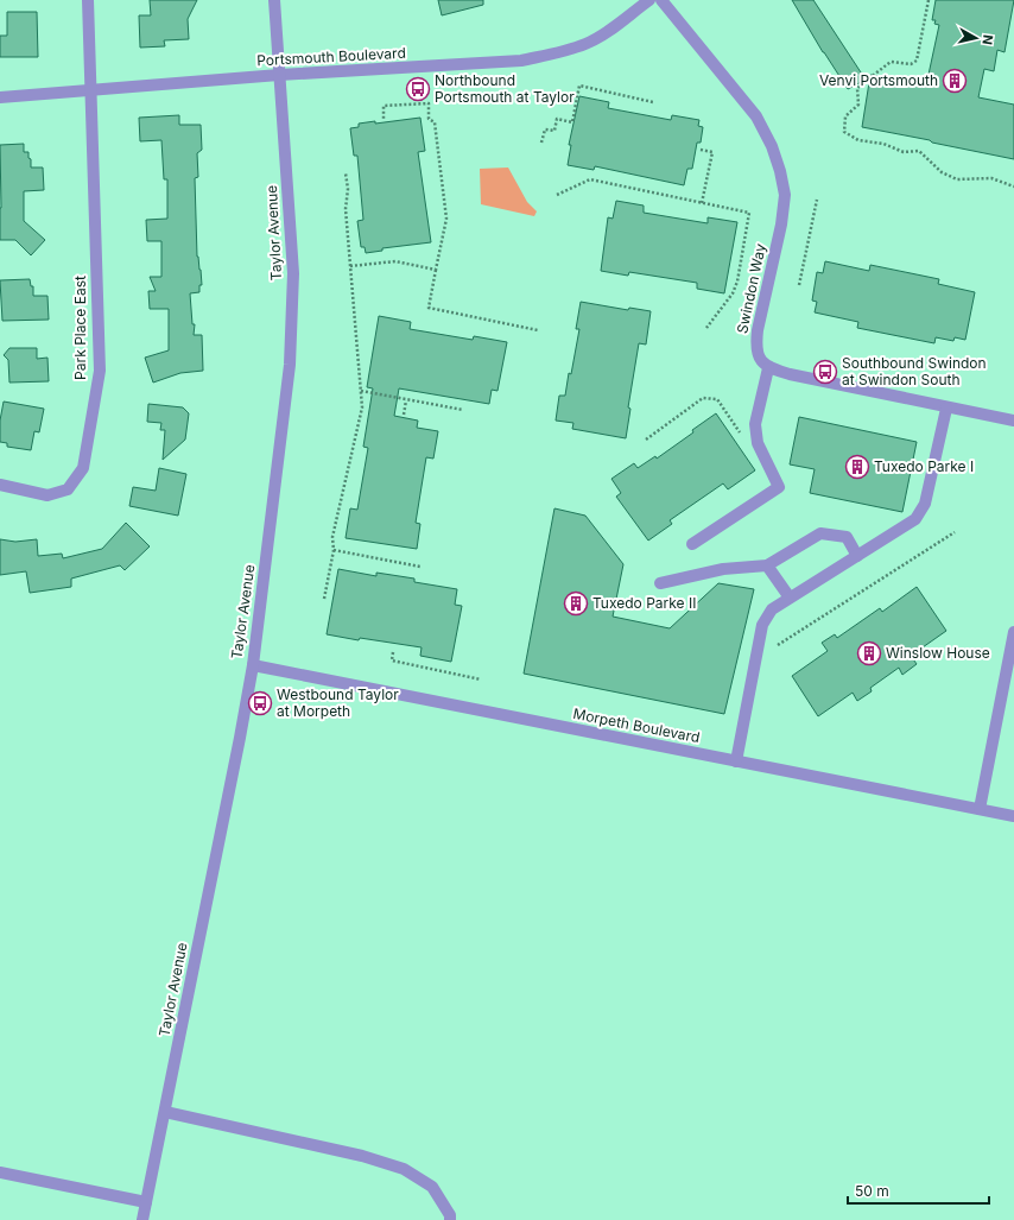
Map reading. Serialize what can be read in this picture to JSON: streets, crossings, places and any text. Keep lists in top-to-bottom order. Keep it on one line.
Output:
{"streets":{"street":["Portsmouth Boulevard","Taylor Avenue","Swindon Way","Park Place East","Morpeth Boulevard"]},"crossings":[["Portsmouth Boulevard","Taylor Avenue"],["Portsmouth Boulevard","Park Place East"],["Taylor Avenue","Morpeth Boulevard"]],"places":{"building":["Venvi Portsmouth","Tuxedo Parke I","Tuxedo Parke II","Winslow House"],"bus stop":["Northbound Portsmouth at Taylor","Southbound Swindon at Swindon South","Westbound Taylor at Morpeth"]},"scale_bar":"50 m","north":"right"}
